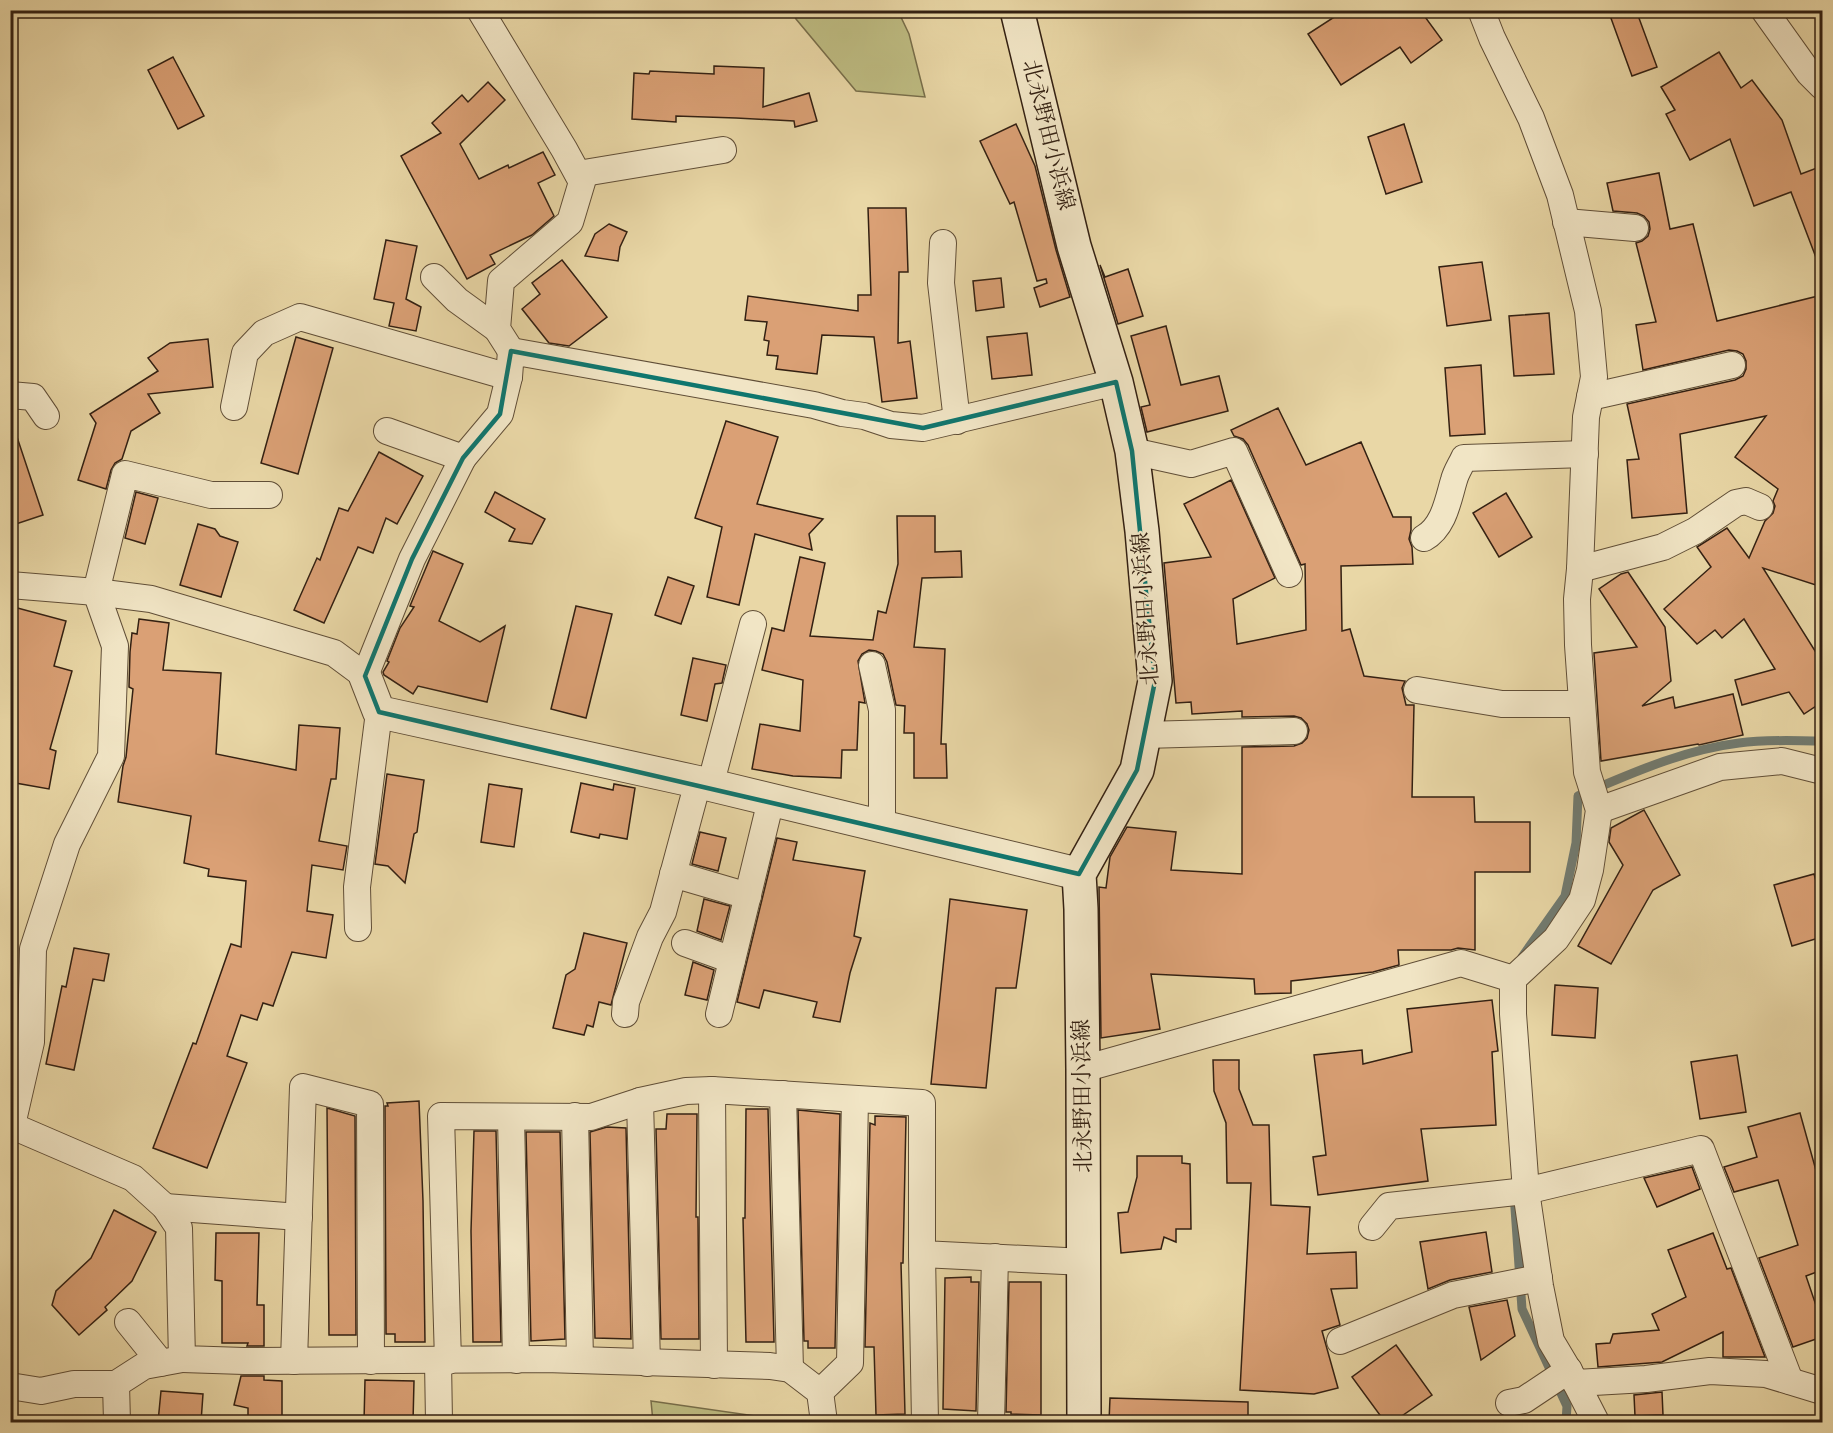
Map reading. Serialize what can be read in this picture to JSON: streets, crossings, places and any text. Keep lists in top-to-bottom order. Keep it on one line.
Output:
{"streets":{"main road":["北永野田小浜線"]}}
